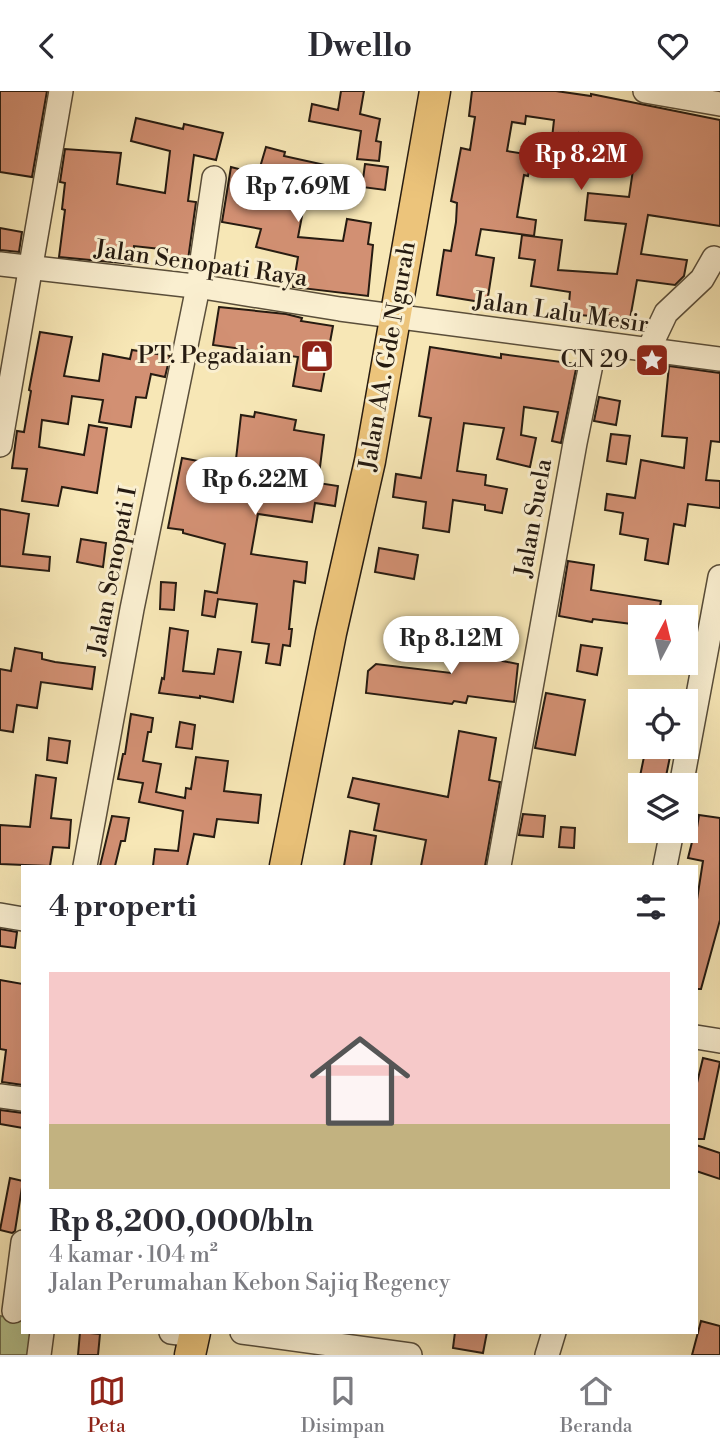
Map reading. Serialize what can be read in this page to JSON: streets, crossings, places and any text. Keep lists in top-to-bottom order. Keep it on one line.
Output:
{"streets":{"main road":["Jalan AA. Gde Ngurah"],"street":["Jalan Senopati Raya","Jalan Lalu Mesir","Jalan Suela","Jalan Senopati I"]},"crossings":[["Jalan Senopati Raya","Jalan Lalu Mesir"],["Jalan Senopati Raya","Jalan AA. Gde Ngurah"],["Jalan Senopati Raya","Jalan Senopati I"],["Jalan Lalu Mesir","Jalan AA. Gde Ngurah"],["Jalan Lalu Mesir","Jalan Suela"]],"places":{"shop":["PT. Pegadaian"],"place":["CN 29"]},"north":"top","page":{"header":"Dwello","price":["Rp 8.2M","Rp 7.69M","Rp 6.22M","Rp 8.12M"],"heading":"4 properti","list":[{"name":"Rp 8,200,000/bln","note":"4 kamar · 104 m² · Jalan Perumahan Kebon Sajiq Regency"}],"tabs":["Peta","Disimpan","Beranda"]}}
